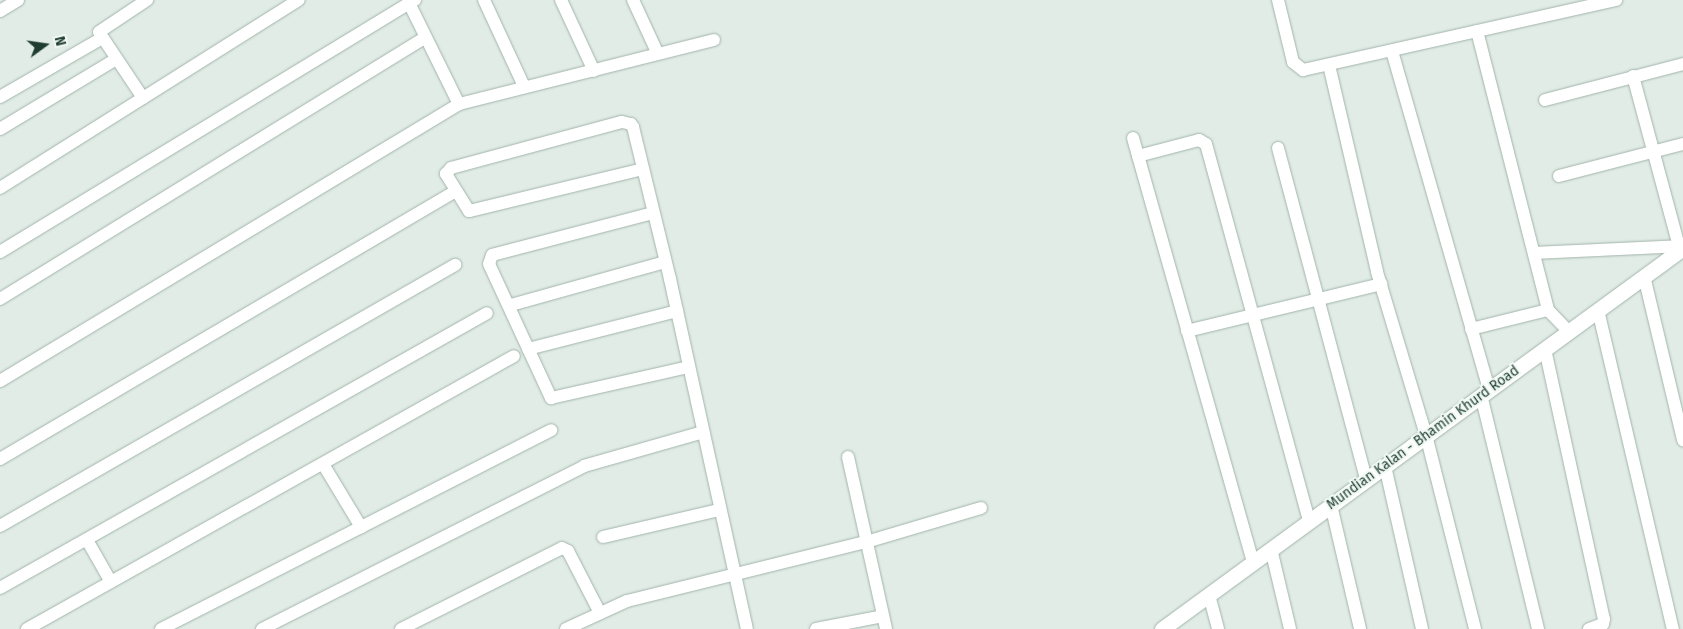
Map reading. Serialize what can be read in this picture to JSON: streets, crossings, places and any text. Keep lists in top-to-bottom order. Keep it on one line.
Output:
{"streets":{"street":["Mundian Kalan - Bhamin Khurd Road"]},"north":"right"}
